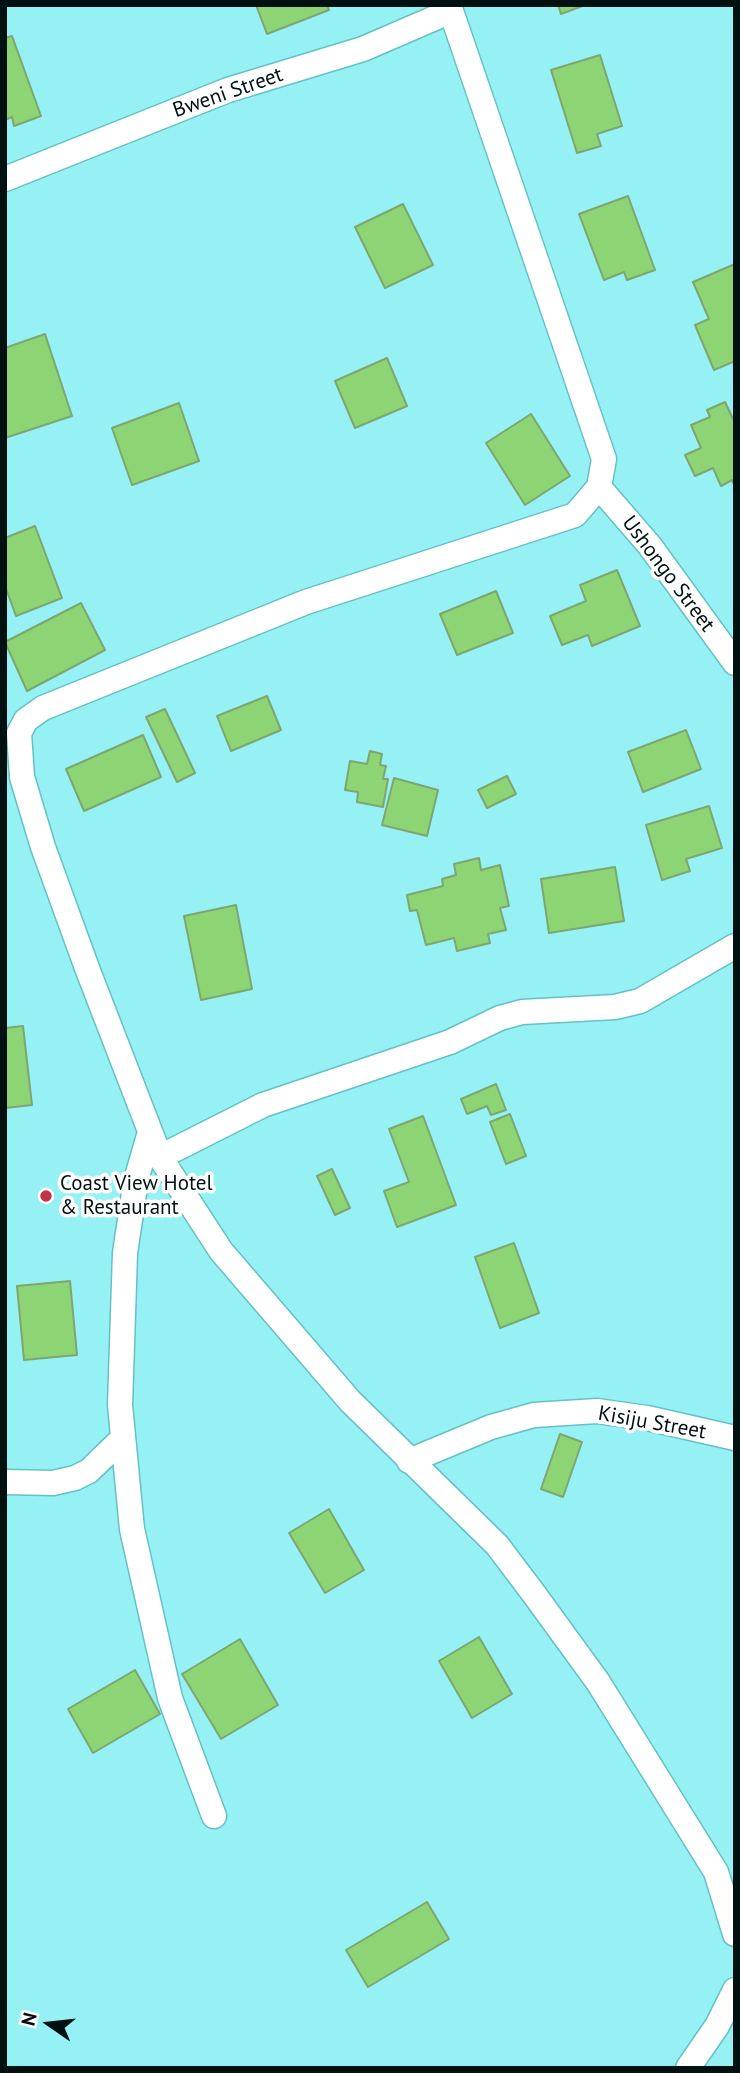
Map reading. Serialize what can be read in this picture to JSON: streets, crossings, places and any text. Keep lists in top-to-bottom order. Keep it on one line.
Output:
{"streets":{"street":["Bweni Street","Ushongo Street","Kisiju Street"]},"places":["Coast View Hotel & Restaurant"],"north":"left"}
